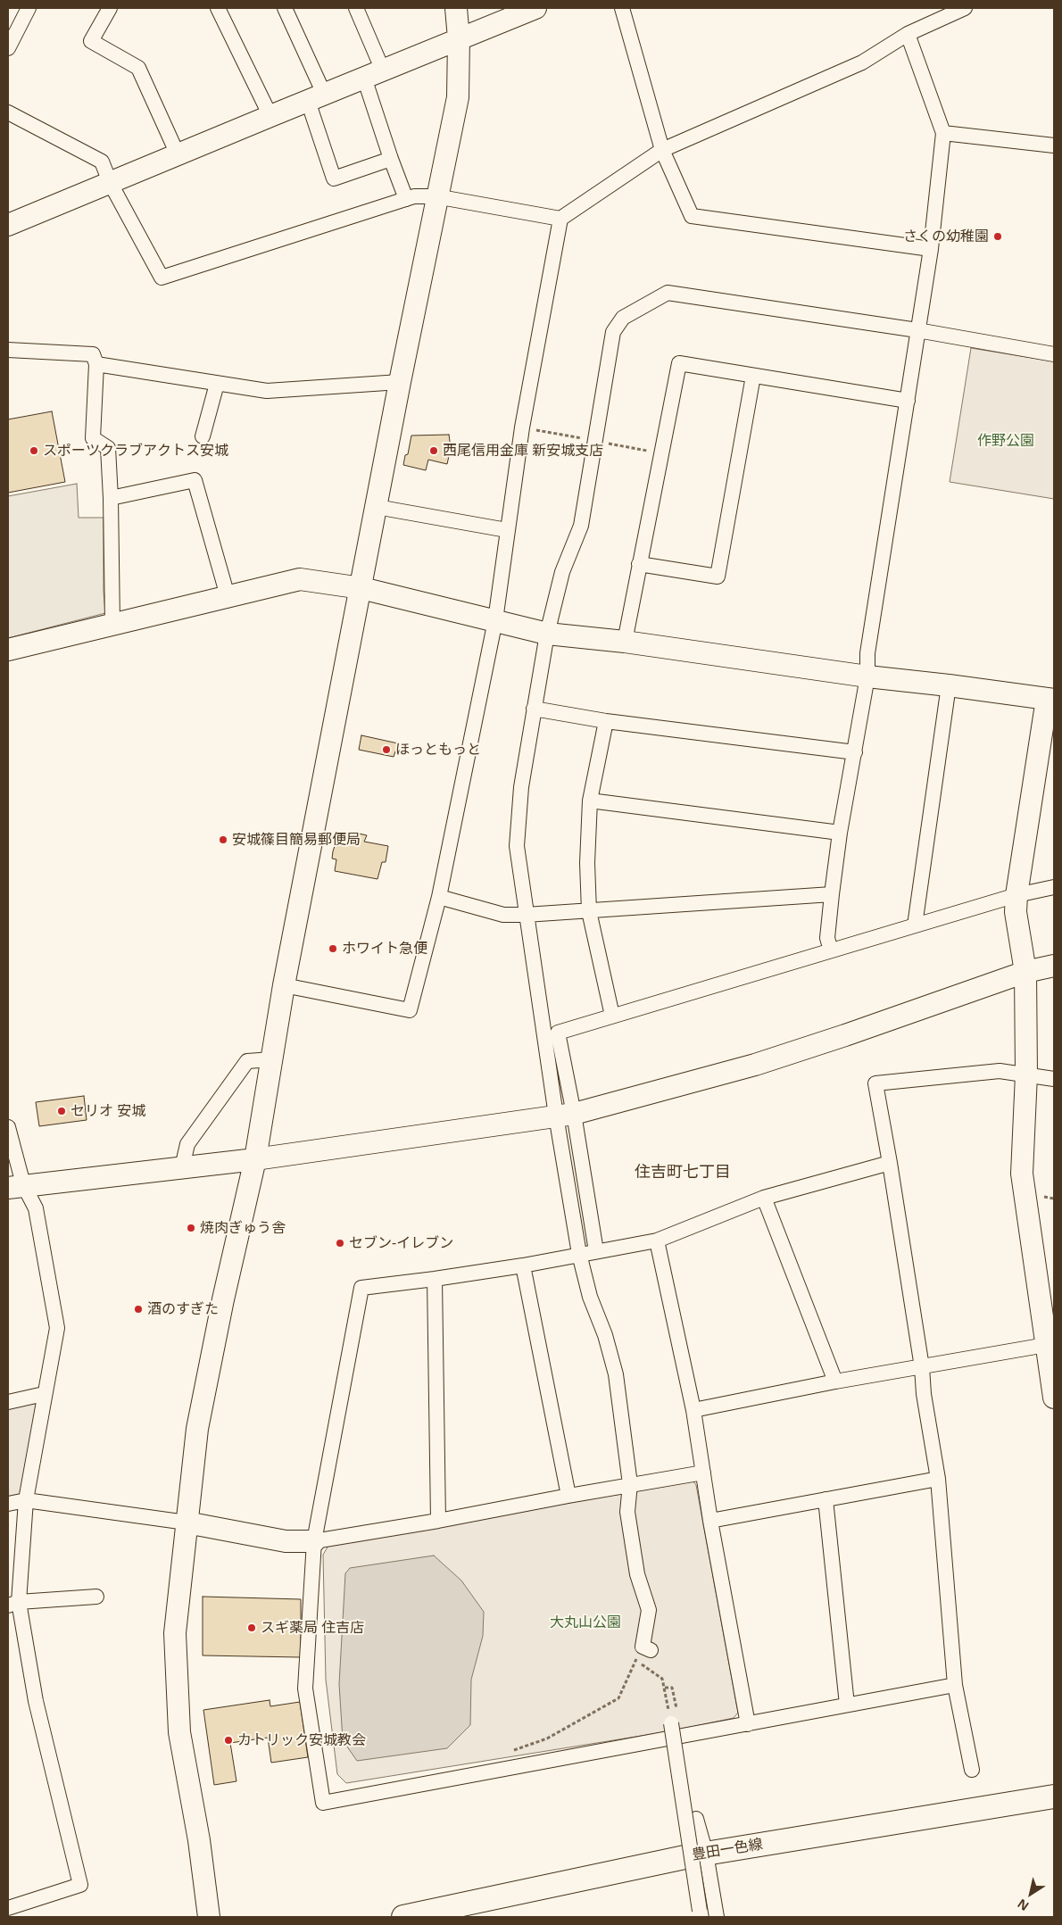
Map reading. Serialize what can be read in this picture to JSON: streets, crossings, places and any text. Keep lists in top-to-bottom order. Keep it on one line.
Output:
{"streets":{"main road":["豊田一色線"]},"districts":["住吉町七丁目"],"parks":["作野公園","大丸山公園"],"places":["さくの幼稚園","スポーツクラブアクトス安城","西尾信用金庫 新安城支店","ほっともっと","安城篠目簡易郵便局","ホワイト急便","セリオ 安城","焼肉ぎゅう舎","セブン-イレブン","酒のすぎた","スギ薬局 住吉店","カトリック安城教会"],"north":"bottom left"}
